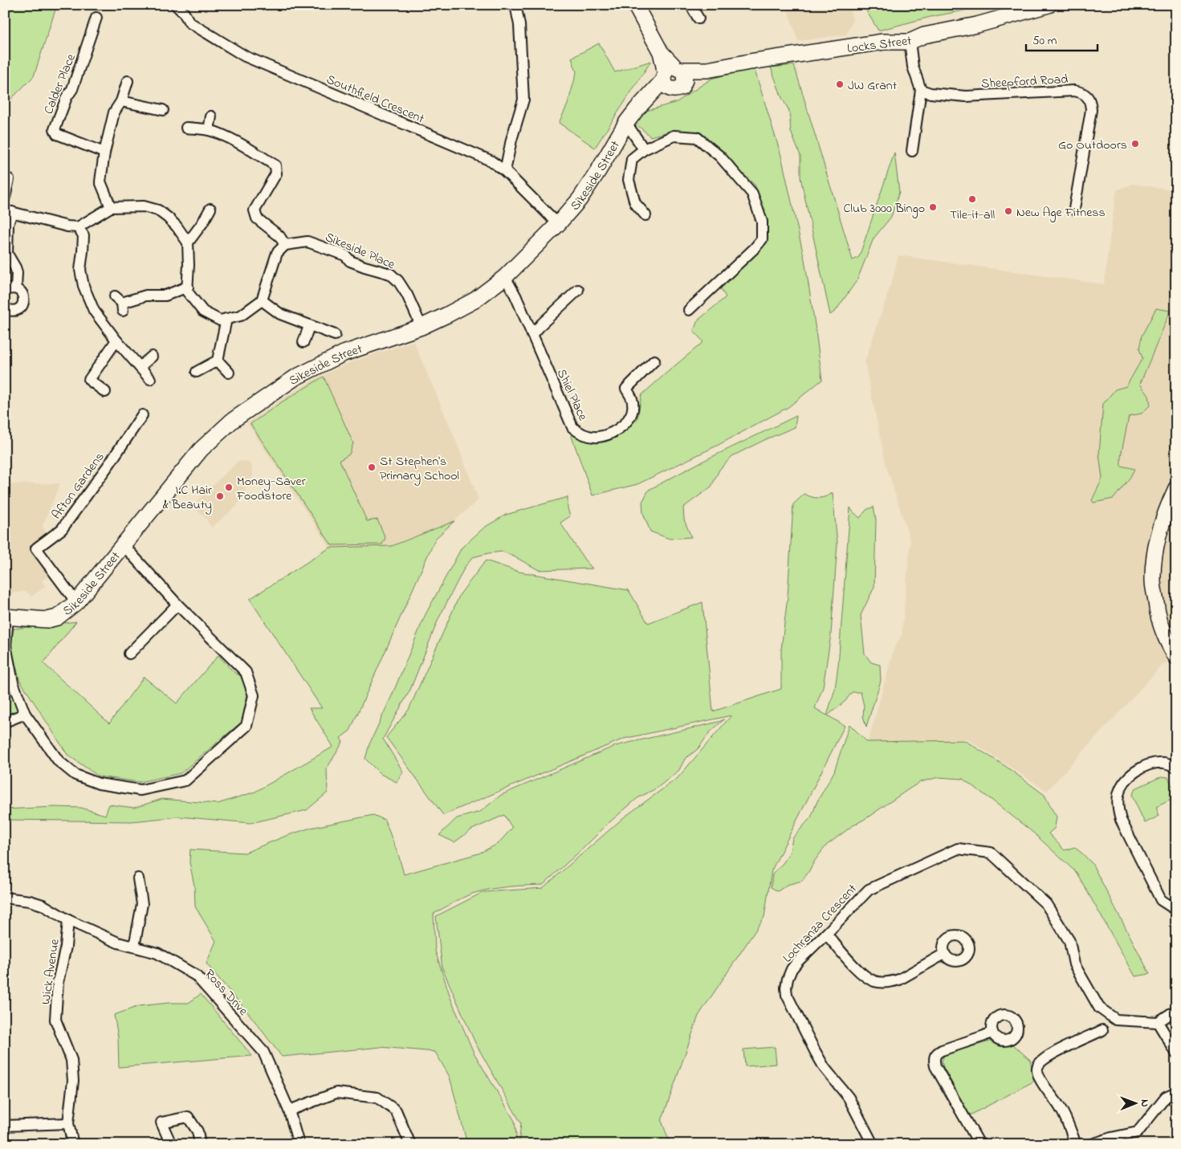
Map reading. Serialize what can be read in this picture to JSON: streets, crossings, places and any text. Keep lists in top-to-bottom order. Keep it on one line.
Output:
{"streets":{"street":["Locks Street","Sheepford Road","Calder Place","Southfield Crescent","Sikeside Street","Sikeside Place","Shiel Place","Afton Gardens","Lochranza Crescent","Wick Avenue","Ross Drive"]},"crossings":[["Locks Street","Sikeside Street"],["Southfield Crescent","Sikeside Street"],["Sikeside Street","Sikeside Place"],["Sikeside Street","Shiel Place"],["Sikeside Street","Afton Gardens"],["Wick Avenue","Ross Drive"]],"places":["JW Grant","Go Outdoors","Tile-it-all","Club 3000 Bingo","New Age Fitness","St Stephen's Primary School","Money-Saver Foodstore","I.C Hair & Beauty"],"scale_bar":"50 m","north":"right"}
